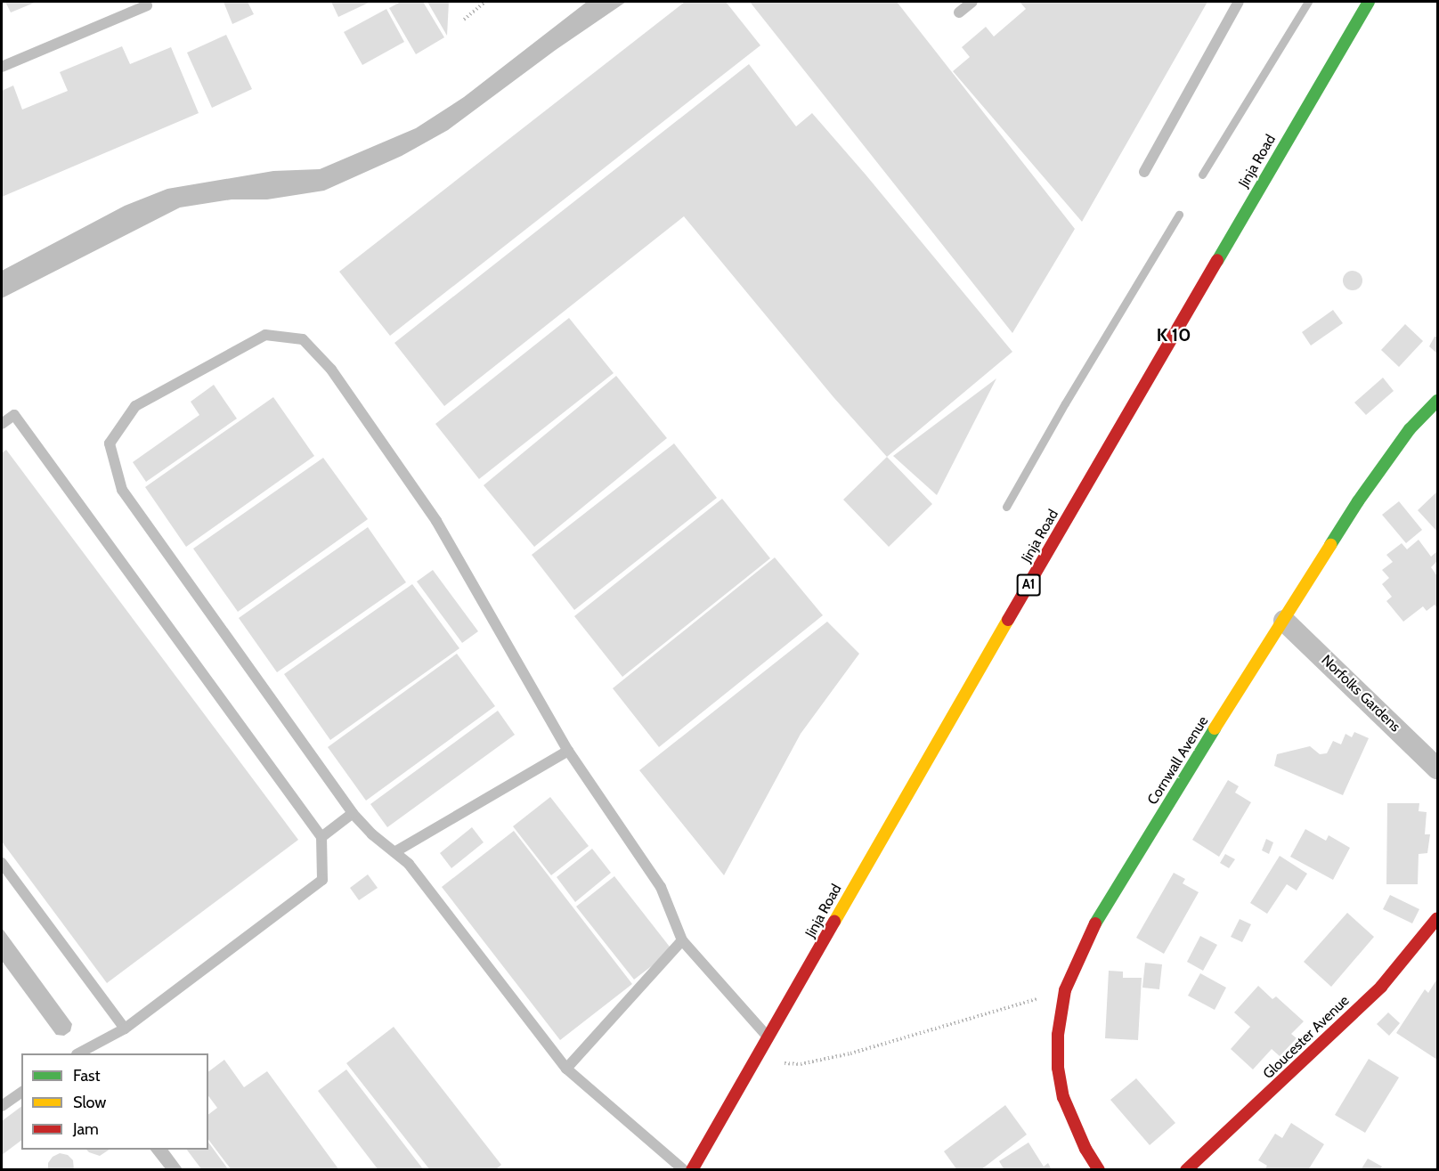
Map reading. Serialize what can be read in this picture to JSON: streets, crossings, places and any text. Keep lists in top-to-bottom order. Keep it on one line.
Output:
{"streets":{"main road":["Jinja Road","A1","Cornwall Avenue","Gloucester Avenue"],"street":["Norfolks Gardens"]},"crossings":[["Norfolks Gardens","Cornwall Avenue"]],"districts":["K 10"],"legend":["Fast","Slow","Jam"]}
